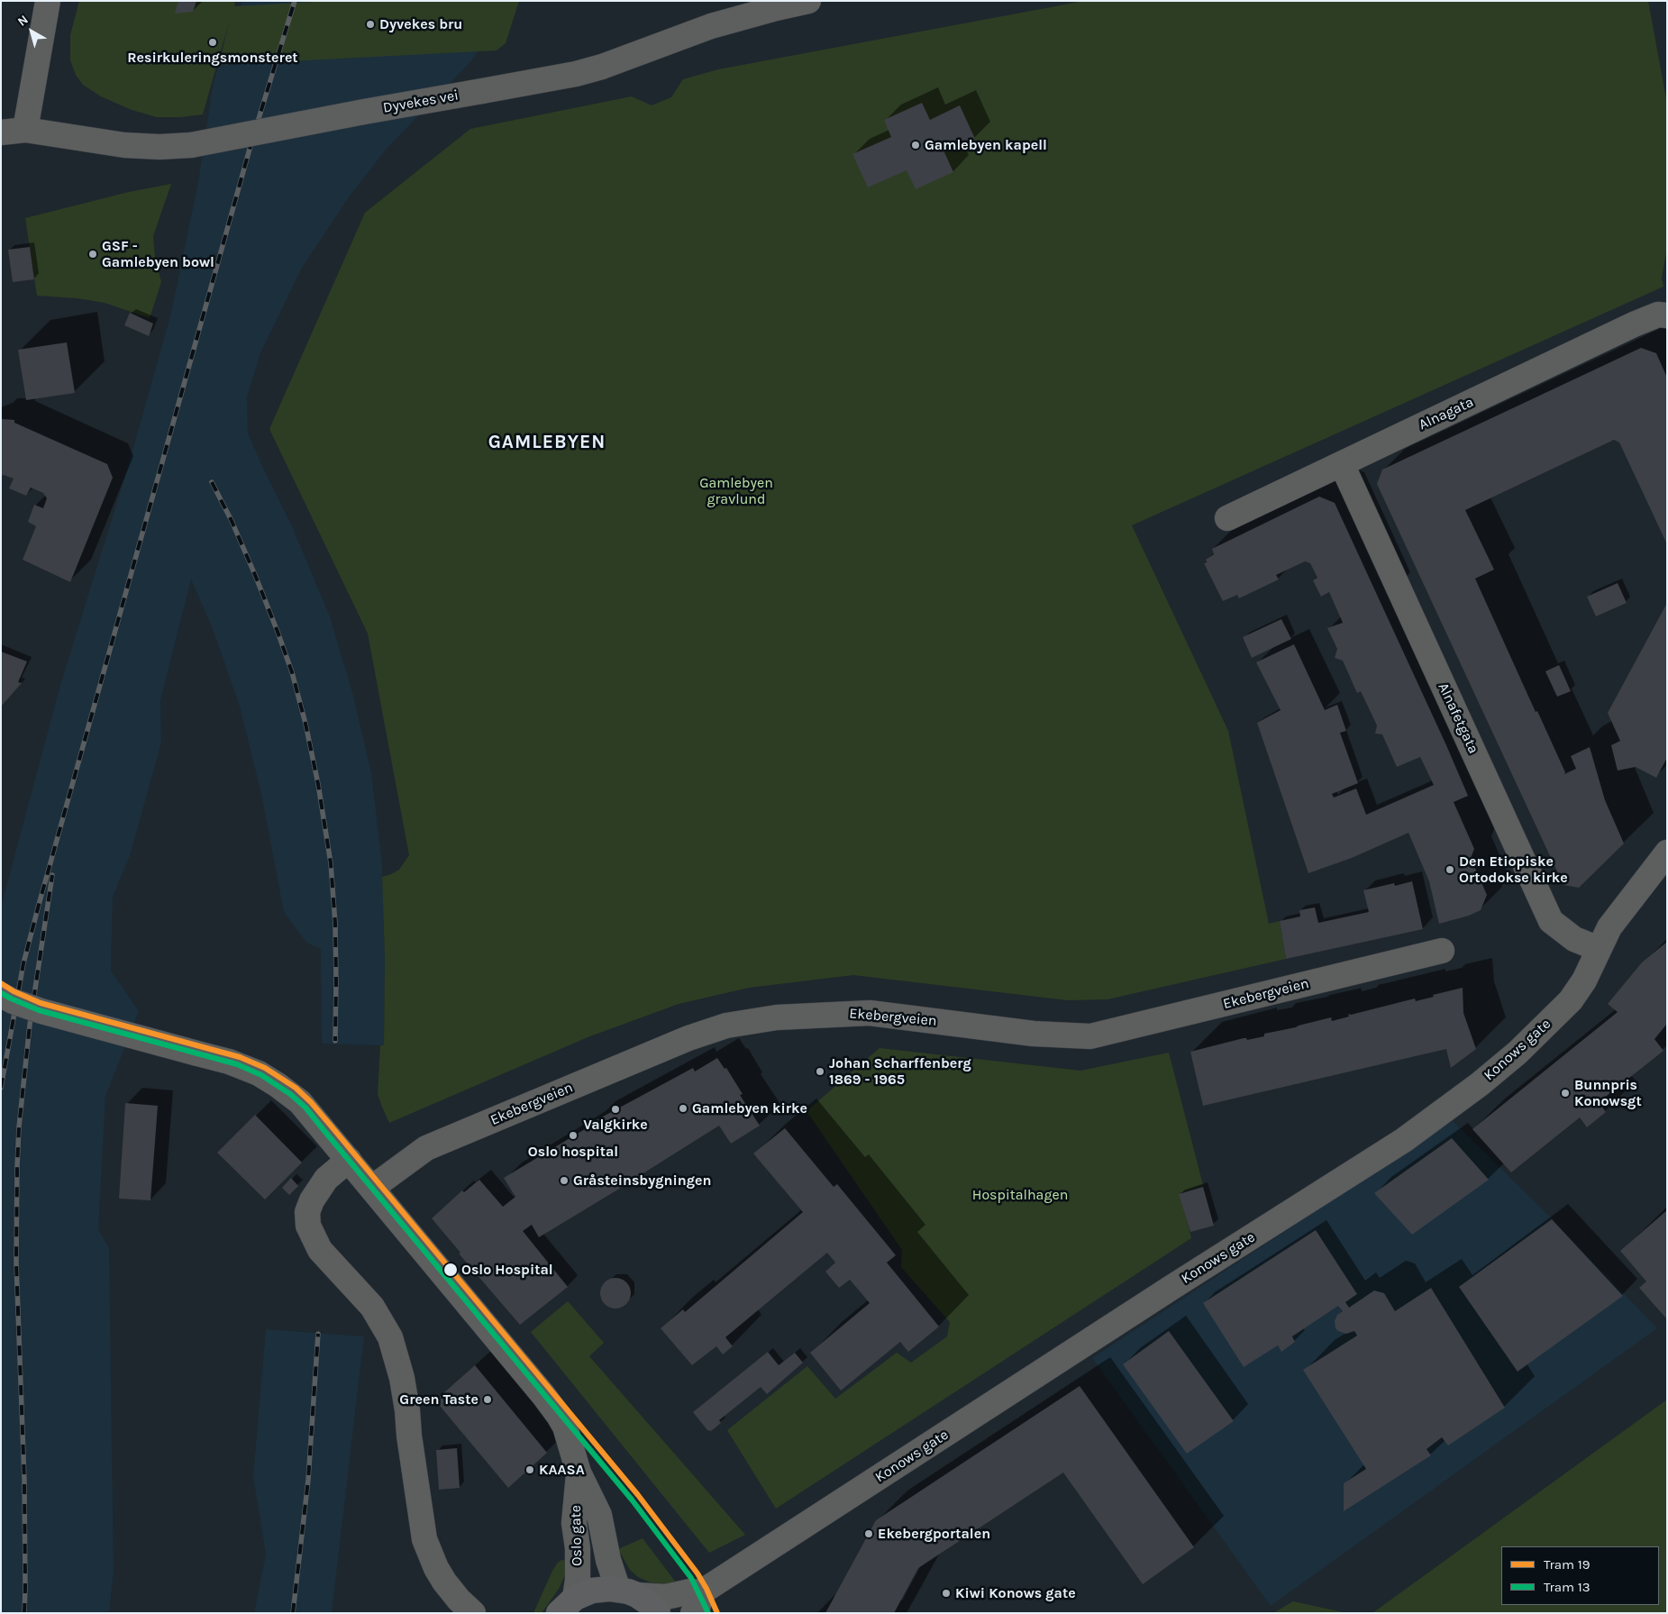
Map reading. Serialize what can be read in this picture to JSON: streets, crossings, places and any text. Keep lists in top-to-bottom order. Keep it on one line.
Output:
{"streets":{"street":["Dyvekes vei","Alnagata","Alnafetgata","Ekebergveien","Konows gate","Oslo gate"]},"crossings":[["Alnagata","Alnafetgata"],["Alnafetgata","Konows gate"],["Ekebergveien","Oslo gate"],["Konows gate","Oslo gate"]],"districts":["GAMLEBYEN"],"parks":["Gamlebyen gravlund","Hospitalhagen"],"places":["Dyvekes bru","Resirkuleringsmonsteret","Gamlebyen kapell","GSF - Gamlebyen bowl","Den Etiopiske Ortodokse kirke","Johan Scharffenberg 1869 - 1965","Bunnpris Konowsgt","Gamlebyen kirke","Valgkirke","Oslo hospital","Gråsteinsbygningen","Oslo Hospital","Green Taste","KAASA","Ekebergportalen","Kiwi Konows gate"],"lines":["tram line 19","tram line 13"],"legend":["Tram 19","Tram 13"],"north":"top left"}
